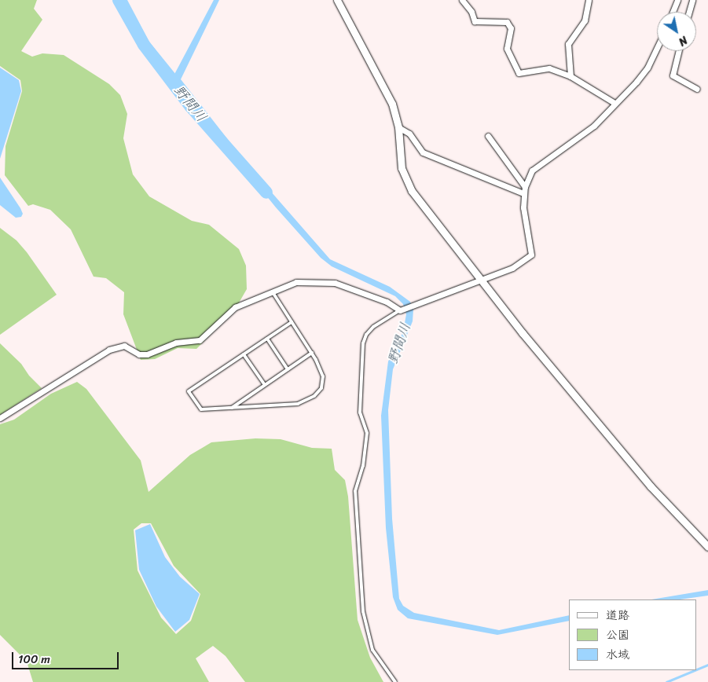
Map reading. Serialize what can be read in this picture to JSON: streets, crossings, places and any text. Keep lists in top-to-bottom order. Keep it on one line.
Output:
{"water":["野間川"],"legend":["道路","公園","水域"],"scale_bar":"100 m","north":"bottom right"}
